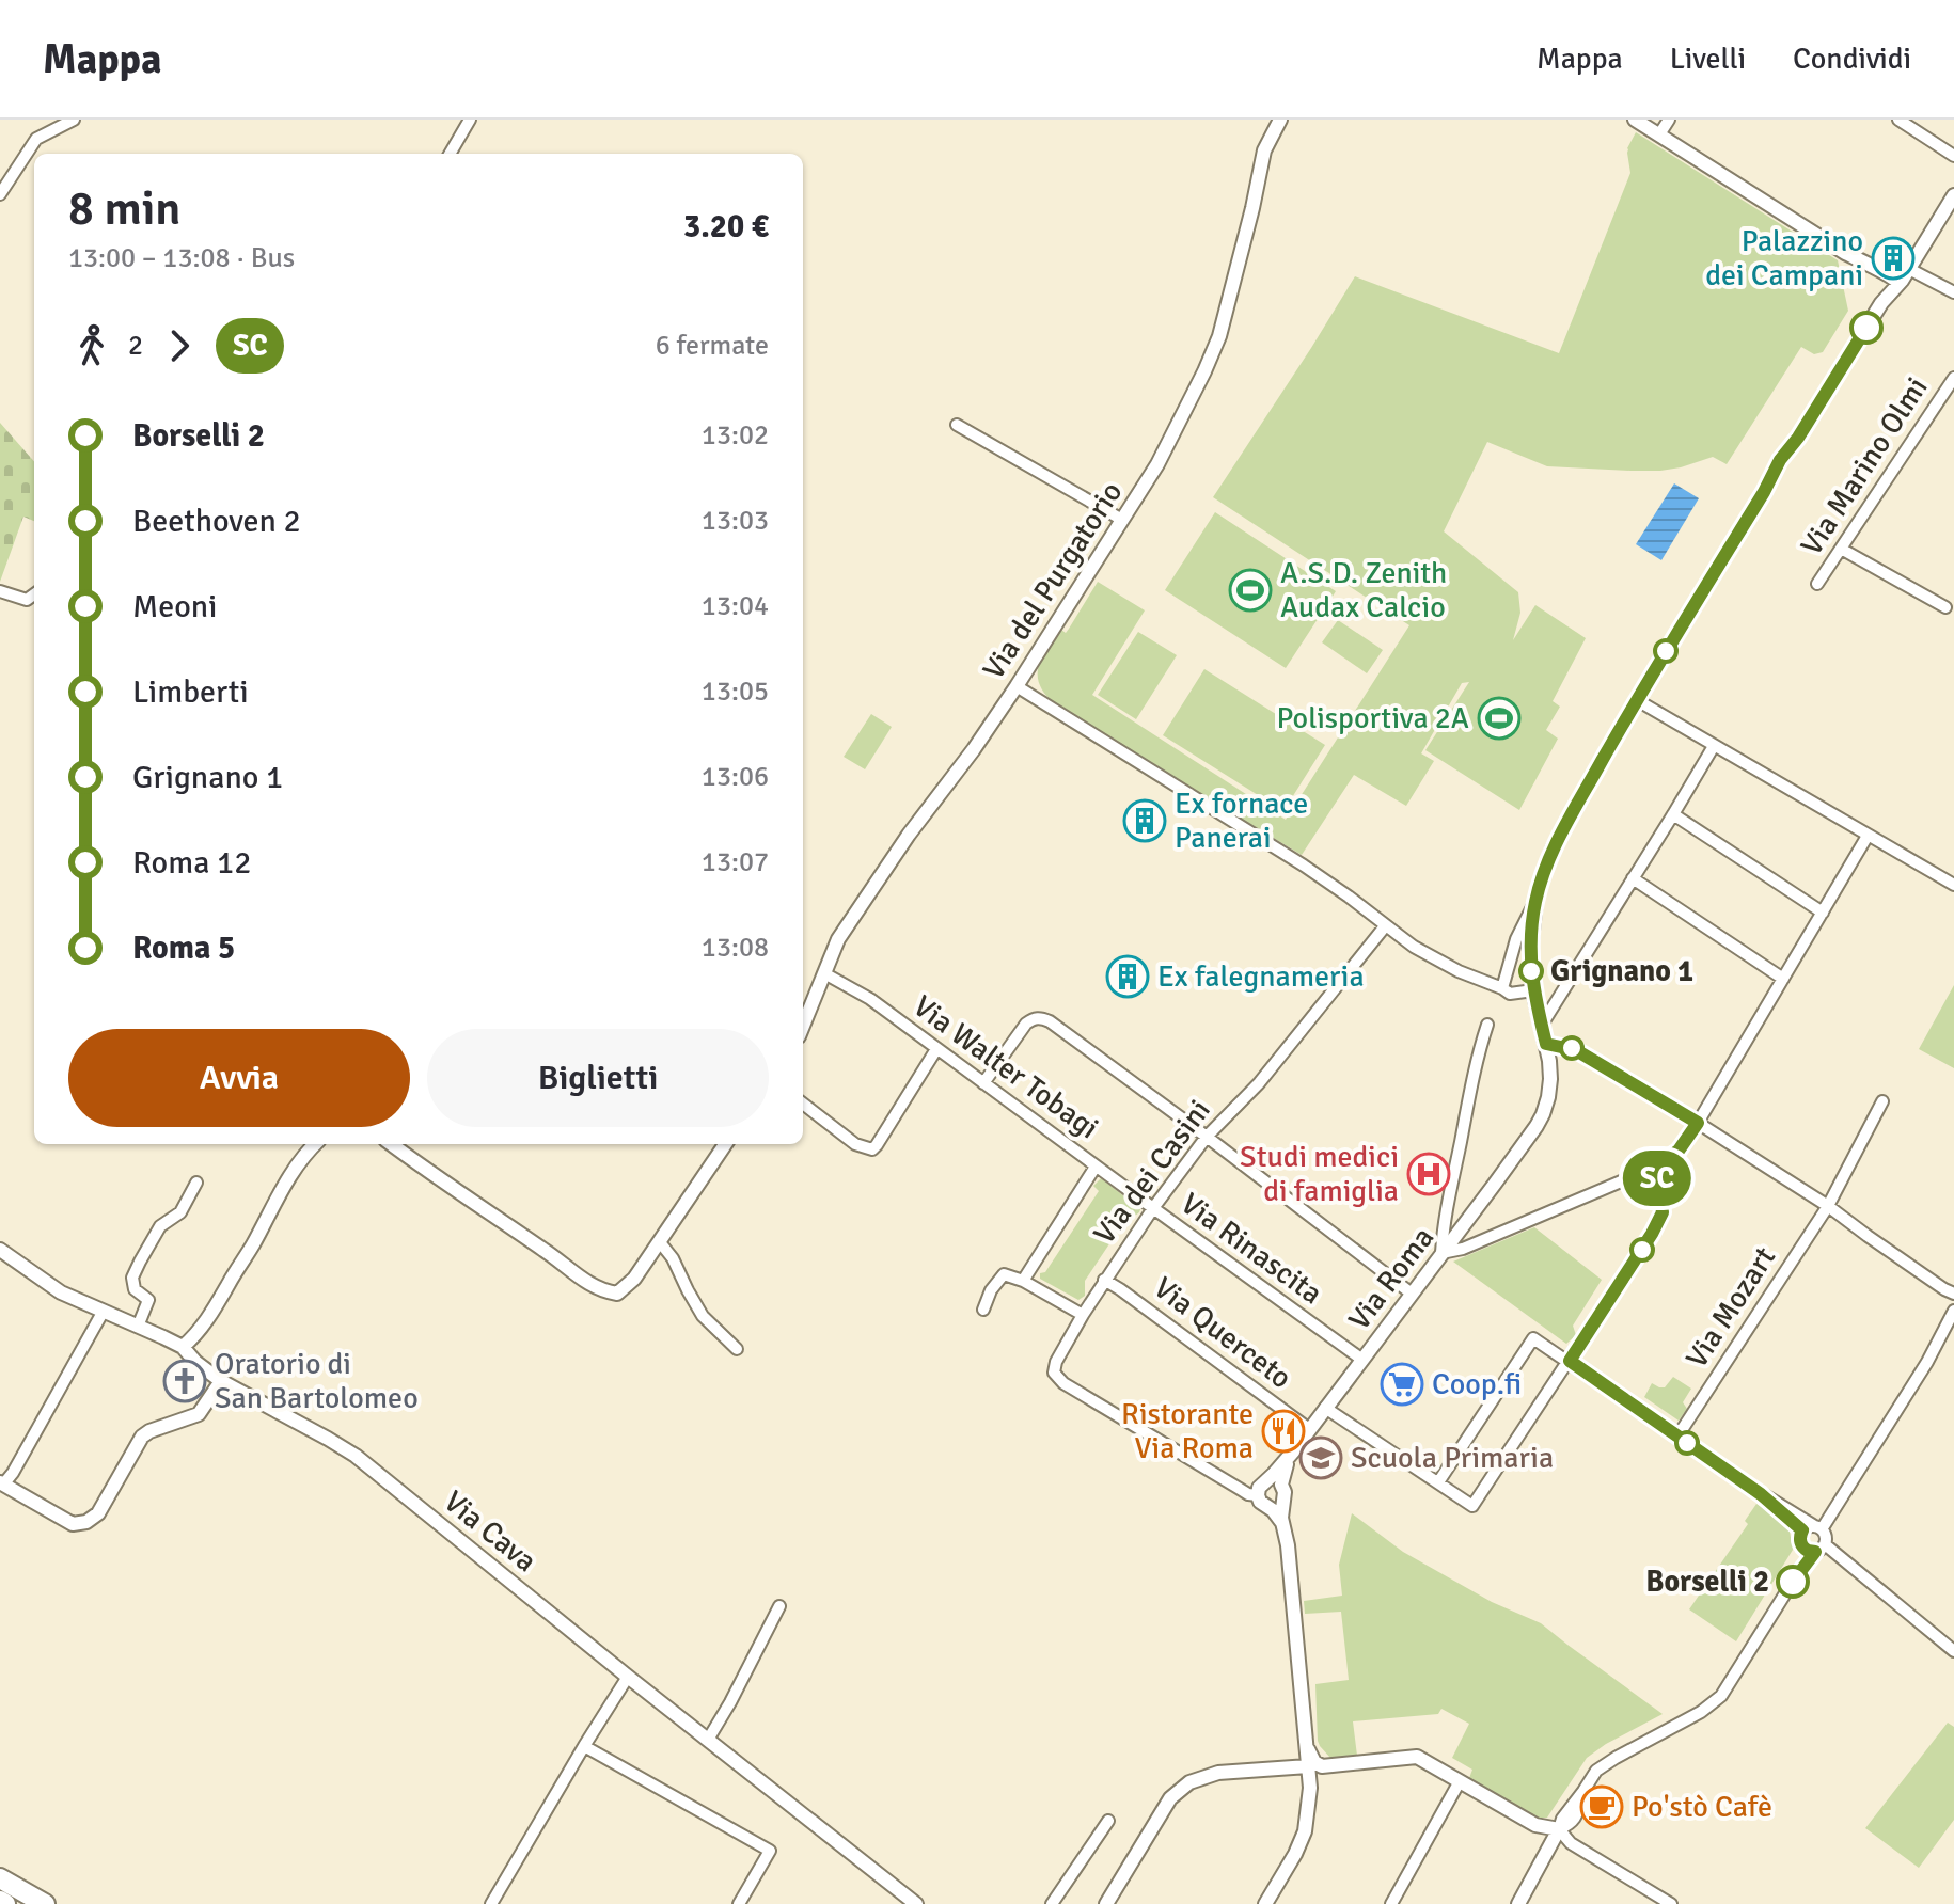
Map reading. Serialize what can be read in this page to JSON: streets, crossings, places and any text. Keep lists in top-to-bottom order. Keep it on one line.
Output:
{"streets":{"street":["Via Marino Olmi","Via del Purgatorio","Via Walter Tobagi","Via dei Casini","Via Rinascita","Via Roma","Via Mozart","Via Querceto","Via Cava"]},"crossings":[["Via del Purgatorio","Via Walter Tobagi"],["Via Walter Tobagi","Via dei Casini"],["Via Walter Tobagi","Via Rinascita"],["Via dei Casini","Via Rinascita"],["Via dei Casini","Via Roma"],["Via dei Casini","Via Querceto"],["Via Rinascita","Via Roma"],["Via Roma","Via Querceto"]],"places":{"building":["Palazzino dei Campani","Ex fornace Panerai","Ex falegnameria"],"sports":["A.S.D. Zenith Audax Calcio","Polisportiva 2A"],"other":["Grignano 1","Borselli 2"],"hospital":["Studi medici di famiglia"],"church":["Oratorio di San Bartolomeo"],"supermarket":["Coop.fi"],"restaurant":["Ristorante Via Roma"],"school or university":["Scuola Primaria"],"cafe":["Po'stò Cafè"]},"lines":["bus line SC"],"page":{"header":"Mappa","nav":["Mappa","Livelli","Condividi"],"on_map":"SC","heading":["8 min","13:00 – 13:08 · Bus","3.20 €"],"legs":["2","SC","6 fermate"],"list":[{"name":"Borselli 2","value":"13:02"},{"name":"Beethoven 2","value":"13:03"},{"name":"Meoni","value":"13:04"},{"name":"Limberti","value":"13:05"},{"name":"Grignano 1","value":"13:06"},{"name":"Roma 12","value":"13:07"},{"name":"Roma 5","value":"13:08"}],"buttons":["Avvia","Biglietti"]}}
